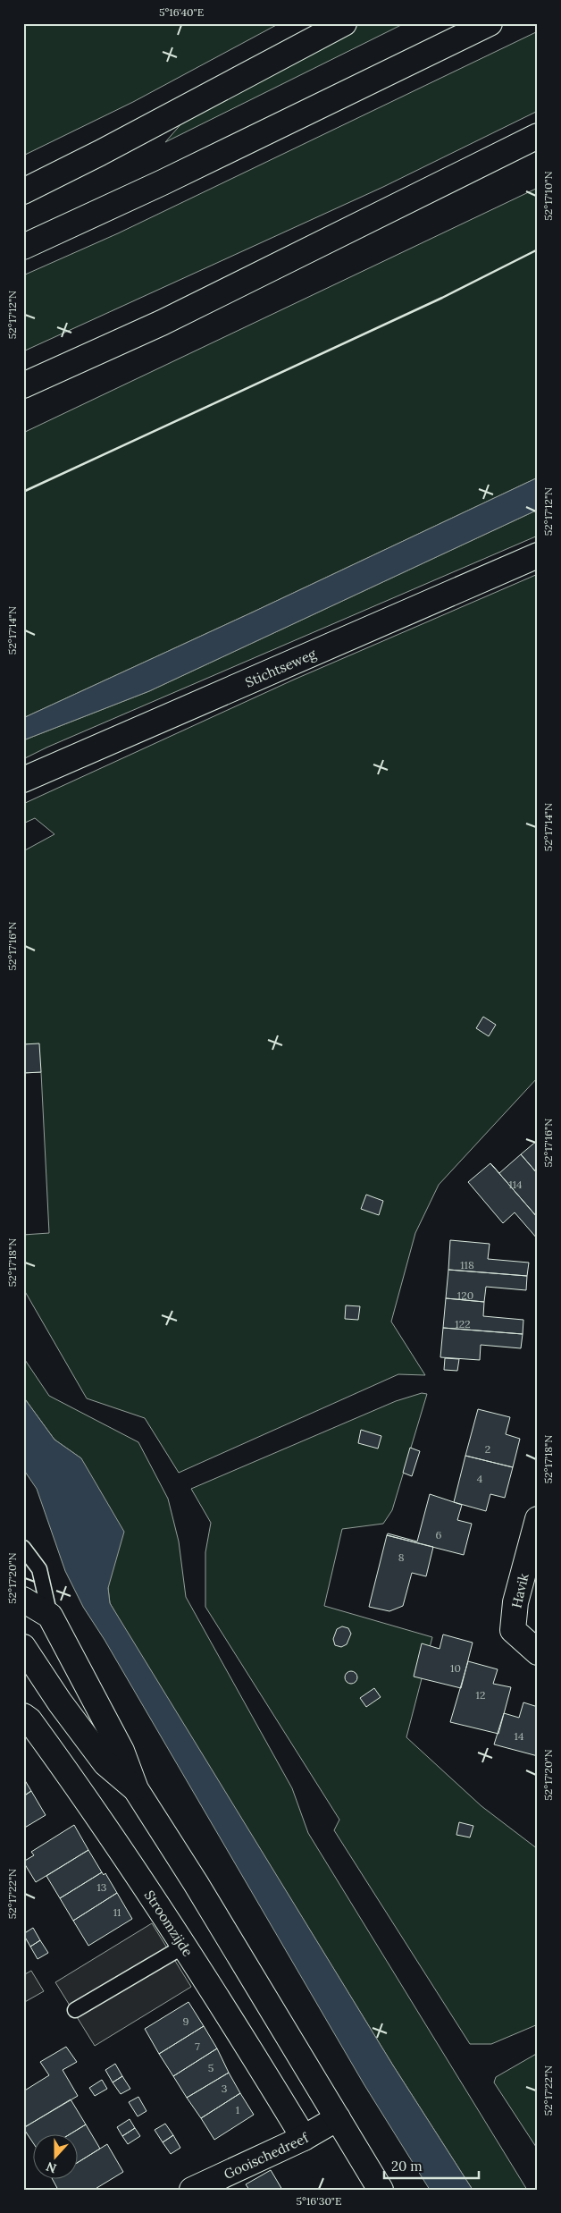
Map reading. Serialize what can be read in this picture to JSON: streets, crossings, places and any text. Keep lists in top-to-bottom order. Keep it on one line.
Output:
{"streets":{"main road":["Stichtseweg","Havik","Stroomzijde","Gooischedreef"]},"crossings":[["Stroomzijde","Gooischedreef"]],"house_numbers":["114","118","120","122","2","4","6","8","10","12","14","13","11","9","7","5","3","1"],"scale_bar":"20 m","north":"bottom","coordinates":["5°16'40\"E","52°17'10\"N","52°17'12\"N","52°17'14\"N","52°17'16\"N","52°17'18\"N","52°17'20\"N","52°17'22\"N","5°16'30\"E"]}
